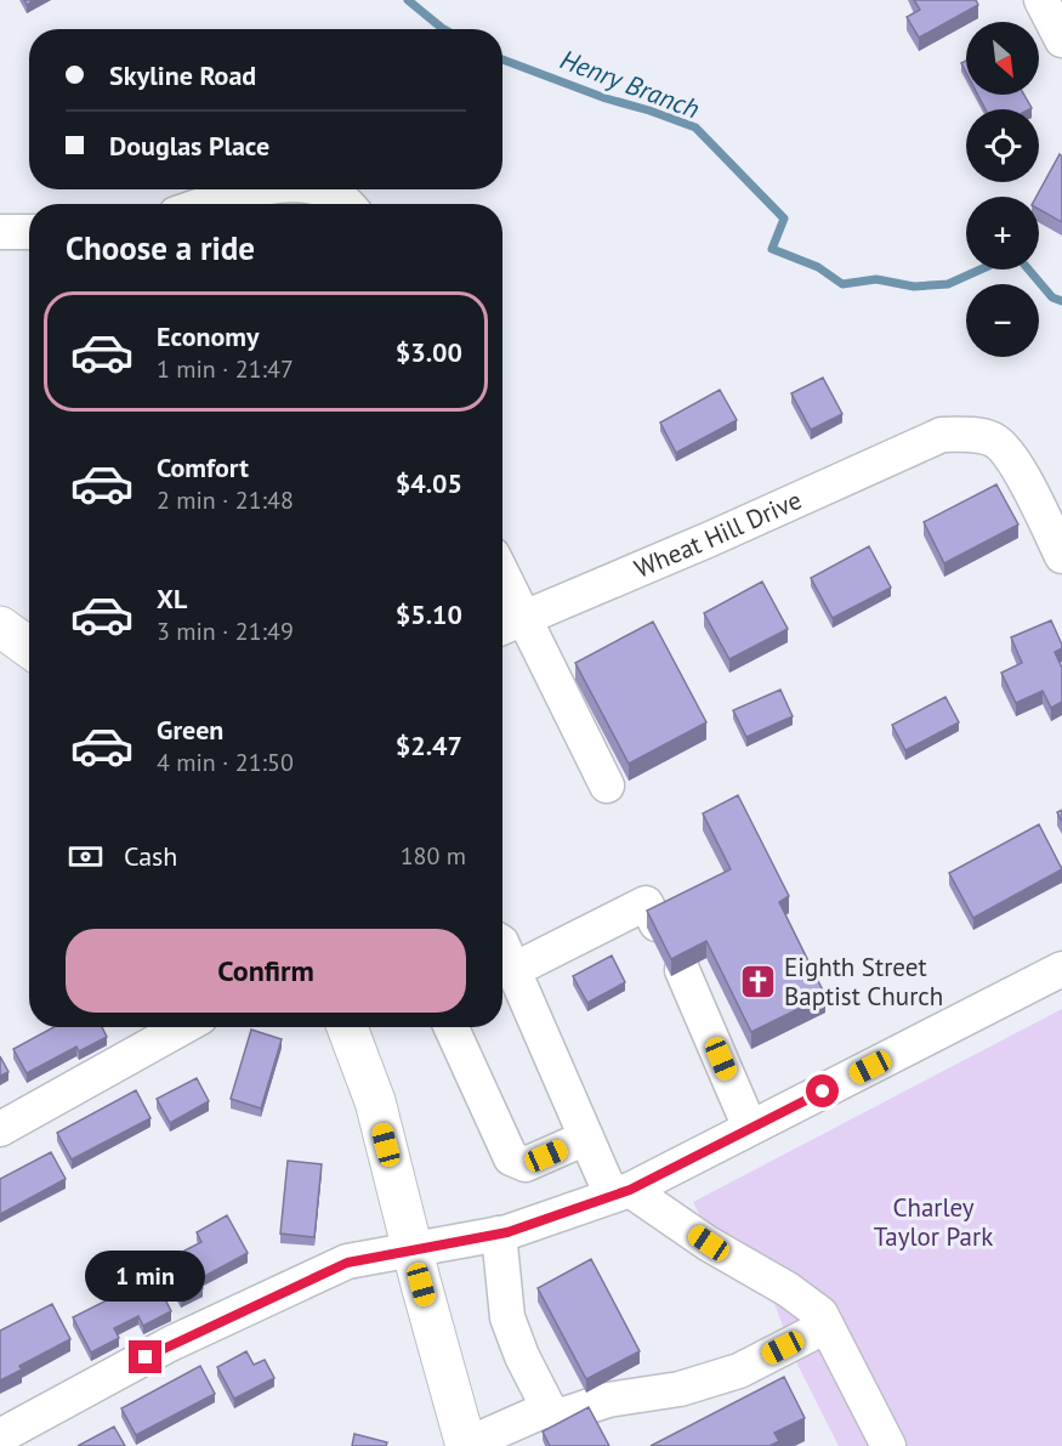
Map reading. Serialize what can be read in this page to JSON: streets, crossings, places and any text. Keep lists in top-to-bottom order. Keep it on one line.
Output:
{"streets":{"street":["Wheat Hill Drive"]},"water":["Henry Branch"],"parks":["Charley Taylor Park"],"places":{"church":["Eighth Street Baptist Church"]},"north":"bottom right","page":{"map_buttons":["+","−"],"banner":["Skyline Road","Douglas Place"],"heading":"Choose a ride","list":[{"name":"Economy","note":"1 min · 21:47","value":"$3.00"},{"name":"Comfort","note":"2 min · 21:48","value":"$4.05"},{"name":"XL","note":"3 min · 21:49","value":"$5.10"},{"name":"Green","note":"4 min · 21:50","value":"$2.47"}],"pay":["Cash","180 m"],"buttons":"Confirm","bubble":"1 min"}}
